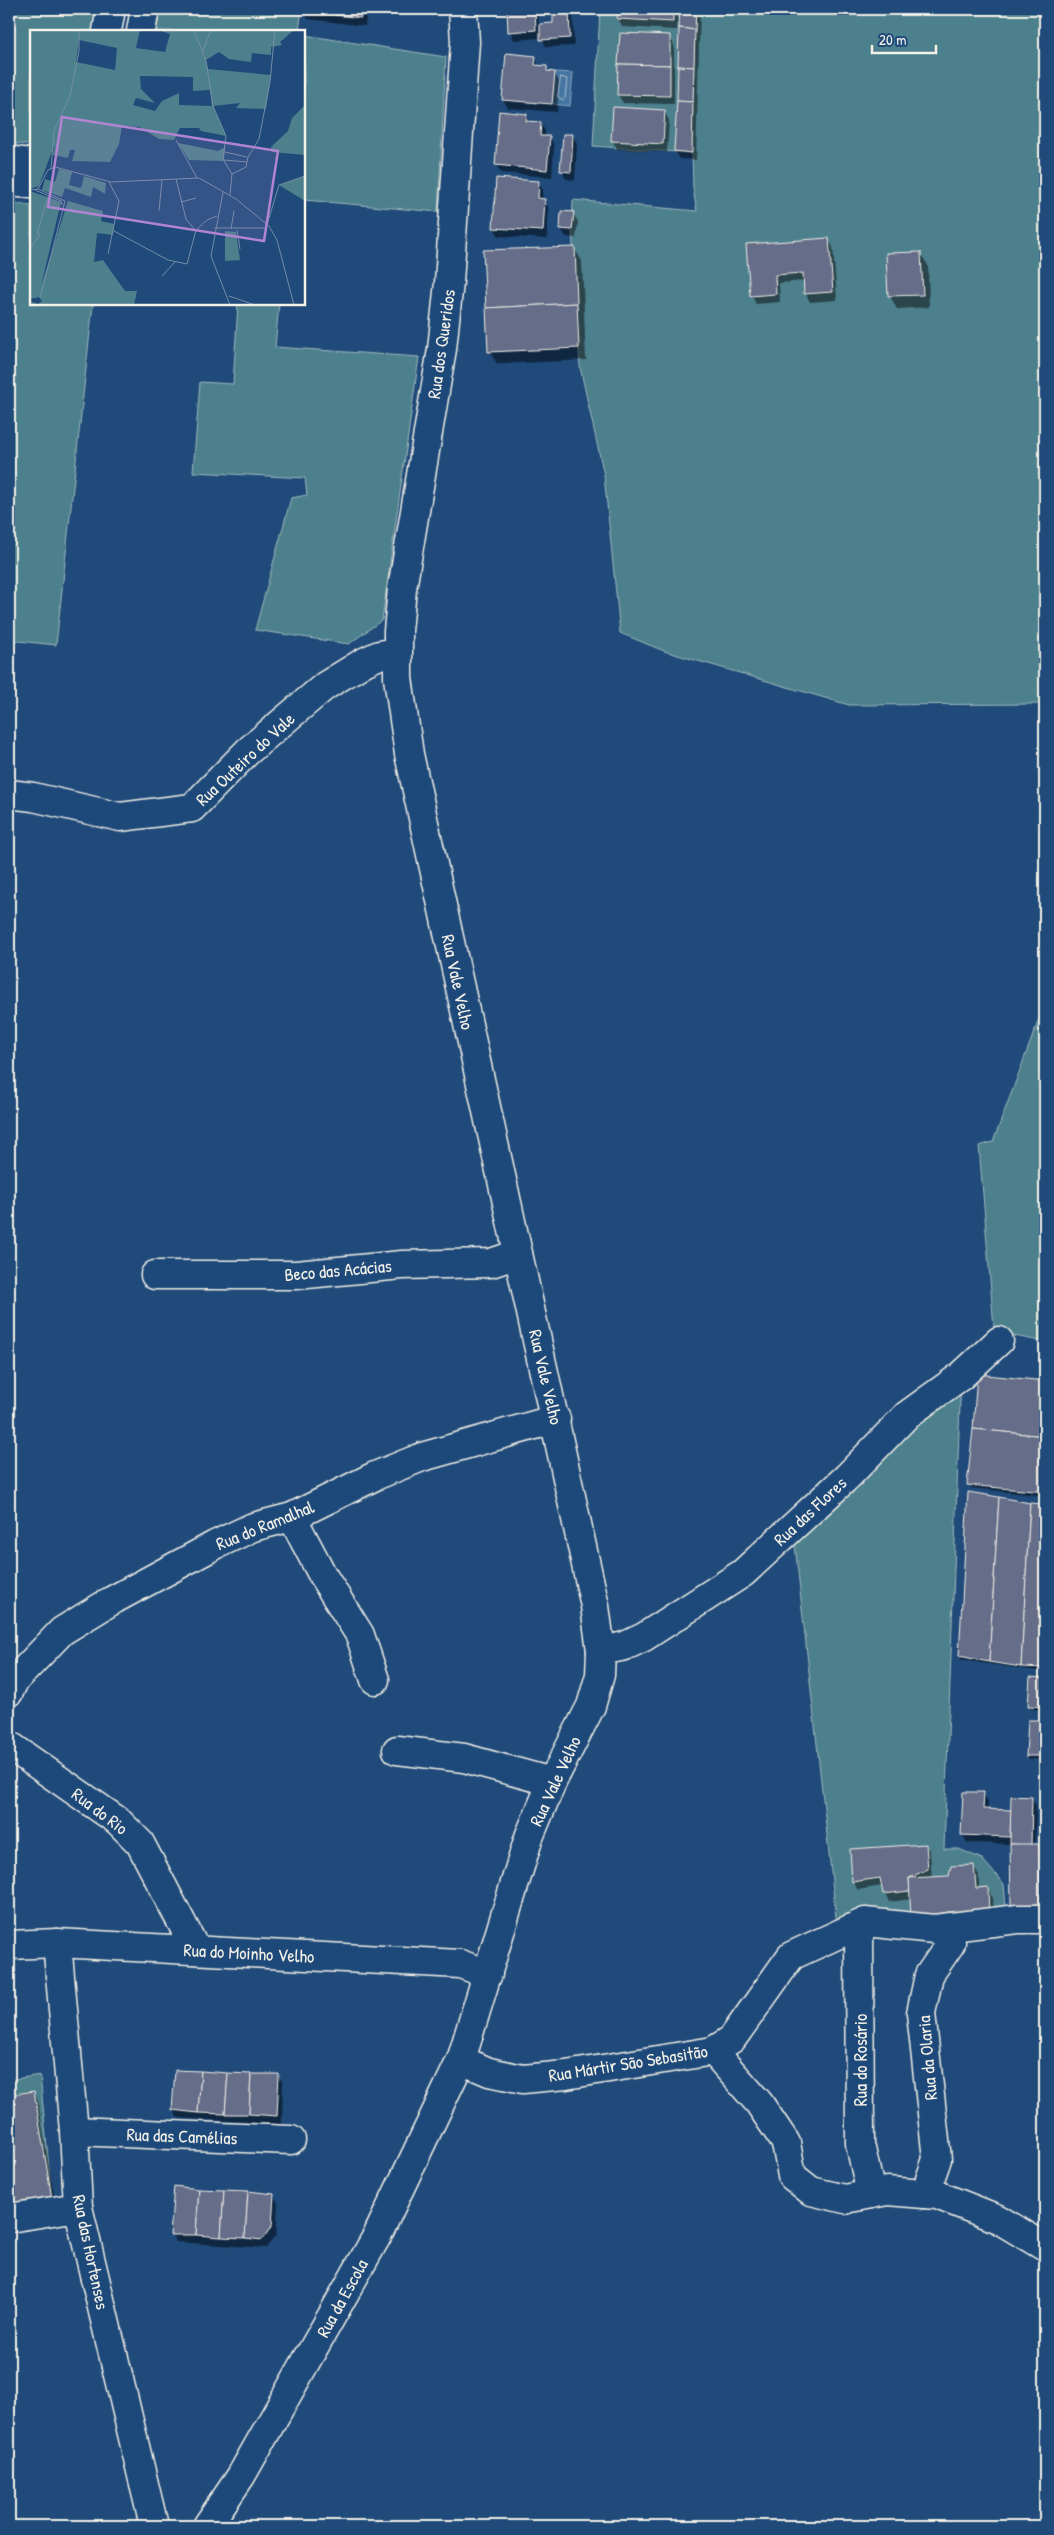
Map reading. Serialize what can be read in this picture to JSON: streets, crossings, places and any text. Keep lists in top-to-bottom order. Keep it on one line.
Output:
{"streets":{"street":["Rua dos Queridos","Rua Outeiro do Vale","Rua Vale Velho","Beco das Acácias","Rua das Flores","Rua do Ramalhal","Rua do Rio","Rua do Moinho Velho","Rua da Olaria","Rua do Rosário","Rua Mártir São Sebasitão","Rua das Camélias","Rua das Hortenses","Rua da Escola"]},"crossings":[["Rua dos Queridos","Rua Outeiro do Vale"],["Rua dos Queridos","Rua Vale Velho"],["Rua Outeiro do Vale","Rua Vale Velho"],["Rua Vale Velho","Beco das Acácias"],["Rua Vale Velho","Rua das Flores"],["Rua Vale Velho","Rua do Ramalhal"],["Rua Vale Velho","Rua do Moinho Velho"],["Rua Vale Velho","Rua Mártir São Sebasitão"],["Rua Vale Velho","Rua da Escola"],["Rua do Rio","Rua do Moinho Velho"],["Rua do Moinho Velho","Rua das Hortenses"],["Rua da Olaria","Rua Mártir São Sebasitão"],["Rua do Rosário","Rua Mártir São Sebasitão"],["Rua Mártir São Sebasitão","Rua da Escola"],["Rua das Camélias","Rua das Hortenses"]],"scale_bar":"20 m"}
